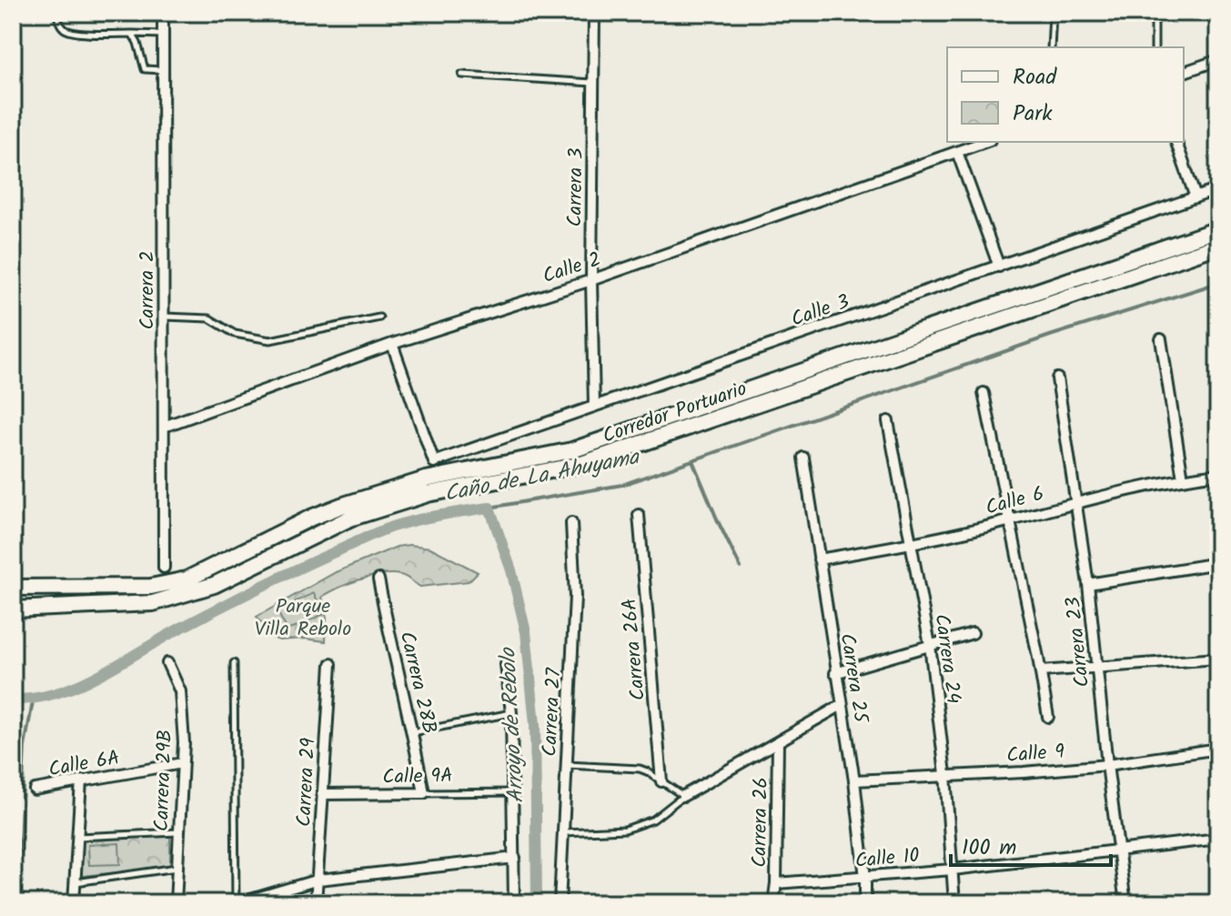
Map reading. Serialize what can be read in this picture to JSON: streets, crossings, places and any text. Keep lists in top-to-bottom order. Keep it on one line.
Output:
{"streets":{"main road":["Corredor Portuario"],"street":["Carrera 3","Calle 2","Carrera 2","Calle 3","Calle 6","Carrera 23","Carrera 26A","Carrera 24","Carrera 25","Carrera 28B","Carrera 27","Calle 9","Calle 6A","Calle 9A","Carrera 29B","Carrera 29","Carrera 26","Calle 10"]},"crossings":[["Carrera 3","Calle 2"],["Carrera 3","Calle 3"],["Calle 2","Carrera 2"],["Calle 2","Calle 3"],["Calle 6","Carrera 23"],["Calle 6","Carrera 24"],["Calle 6","Carrera 25"],["Carrera 23","Calle 9"],["Carrera 23","Calle 10"],["Carrera 24","Calle 9"],["Carrera 24","Calle 10"],["Carrera 25","Calle 9"],["Carrera 25","Calle 10"],["Carrera 28B","Calle 9A"],["Calle 6A","Carrera 29B"],["Calle 9A","Carrera 29"],["Carrera 26","Calle 10"]],"water":["Caño de La Ahuyama","Arroyo de Rebolo"],"parks":["Parque Villa Rebolo"],"legend":["Road","Park"],"scale_bar":"100 m"}
